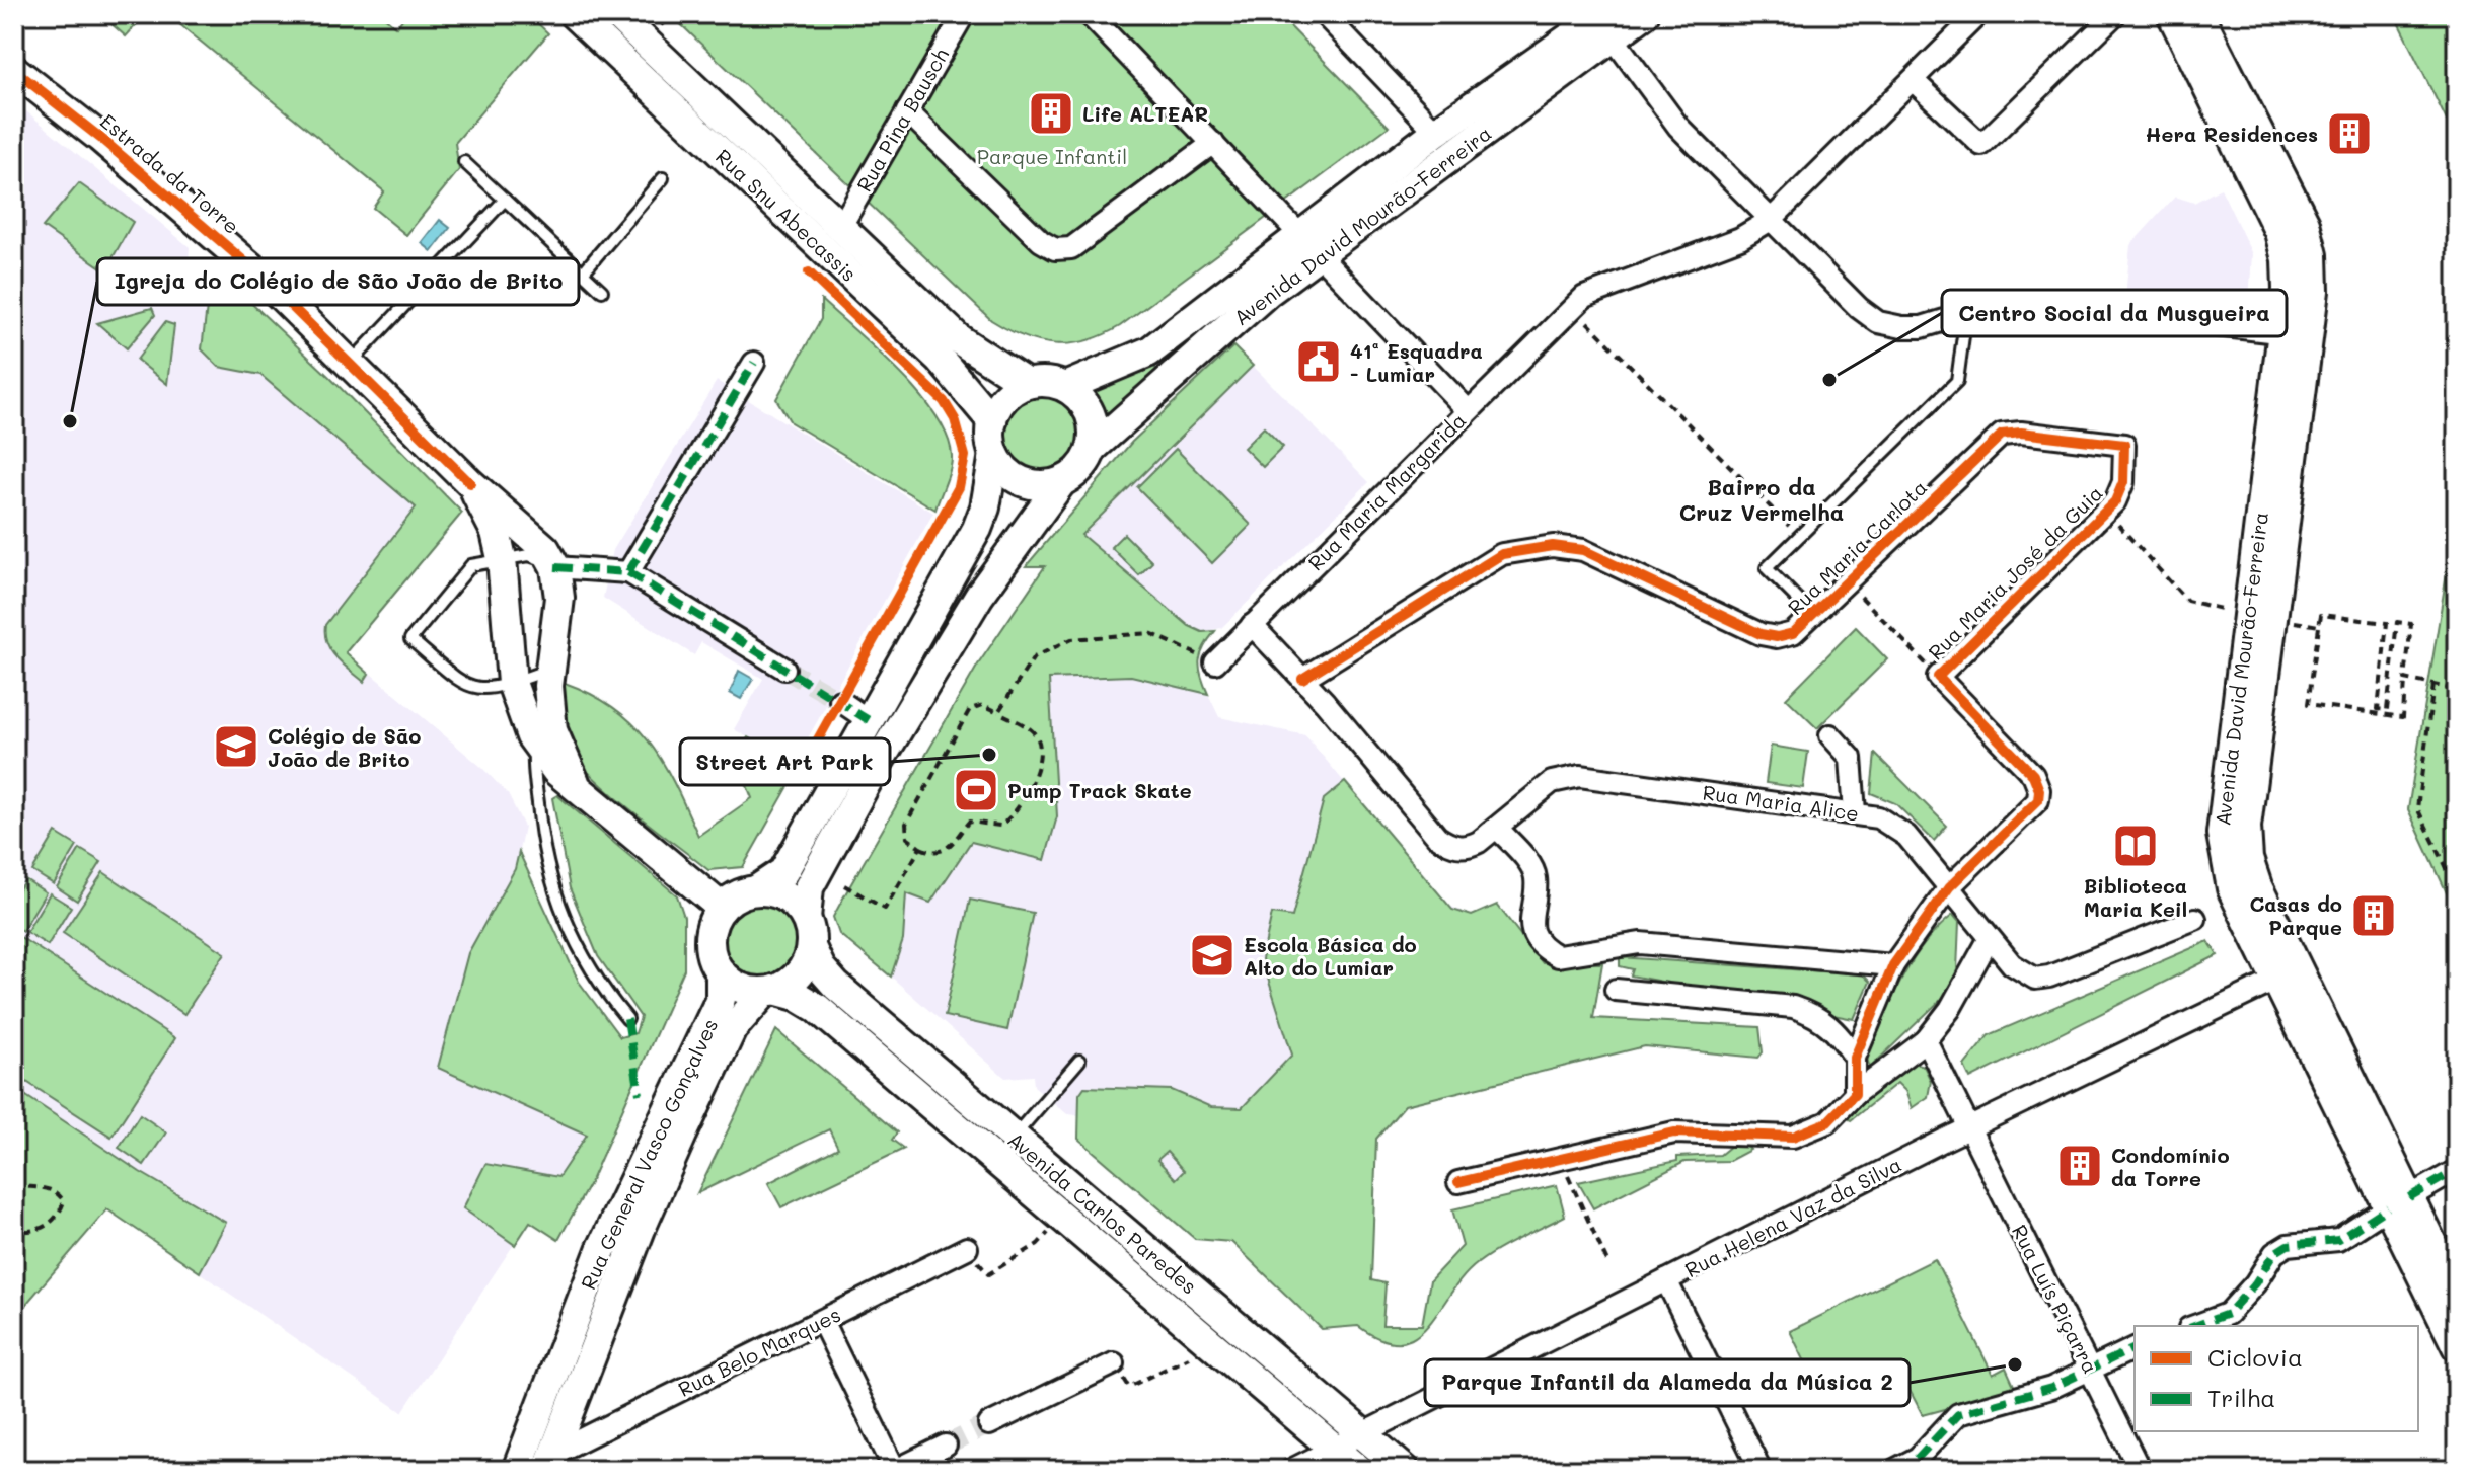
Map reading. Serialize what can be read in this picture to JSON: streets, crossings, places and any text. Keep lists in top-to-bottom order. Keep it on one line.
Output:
{"streets":{"street":["Rua Pina Bausch","Estrada da Torre","Rua Snu Abecassis","Avenida David Mourão-Ferreira","Rua Maria Margarida","Rua Maria Carlota","Rua Maria José da Guia","Rua Maria Alice","Rua General Vasco Gonçalves","Avenida Carlos Paredes","Rua Helena Vaz da Silva","Rua Luís Piçarra","Rua Belo Marques"]},"crossings":[["Rua Pina Bausch","Rua Snu Abecassis"],["Estrada da Torre","Rua General Vasco Gonçalves"],["Estrada da Torre","Avenida Carlos Paredes"],["Rua Snu Abecassis","Avenida David Mourão-Ferreira"],["Avenida David Mourão-Ferreira","Rua Helena Vaz da Silva"],["Rua Maria Carlota","Rua Maria José da Guia"],["Rua Maria Carlota","Rua Maria Alice"],["Rua Maria José da Guia","Rua Maria Alice"],["Rua General Vasco Gonçalves","Avenida Carlos Paredes"],["Rua General Vasco Gonçalves","Rua Belo Marques"],["Avenida Carlos Paredes","Rua Helena Vaz da Silva"],["Rua Helena Vaz da Silva","Rua Luís Piçarra"]],"districts":["Bairro da Cruz Vermelha"],"parks":["Parque Infantil"],"places":{"building":["Life ALTEAR","Hera Residences","Casas do Parque","Condomínio da Torre"],"public building":["41ª Esquadra - Lumiar"],"other":["Centro Social da Musgueira","Igreja do Colégio de São João de Brito","Street Art Park","Parque Infantil da Alameda da Música 2"],"school or university":["Colégio de São João de Brito","Escola Básica do Alto do Lumiar"],"sports":["Pump Track Skate"],"library":["Biblioteca Maria Keil"]},"legend":["Ciclovia","Trilha"]}
